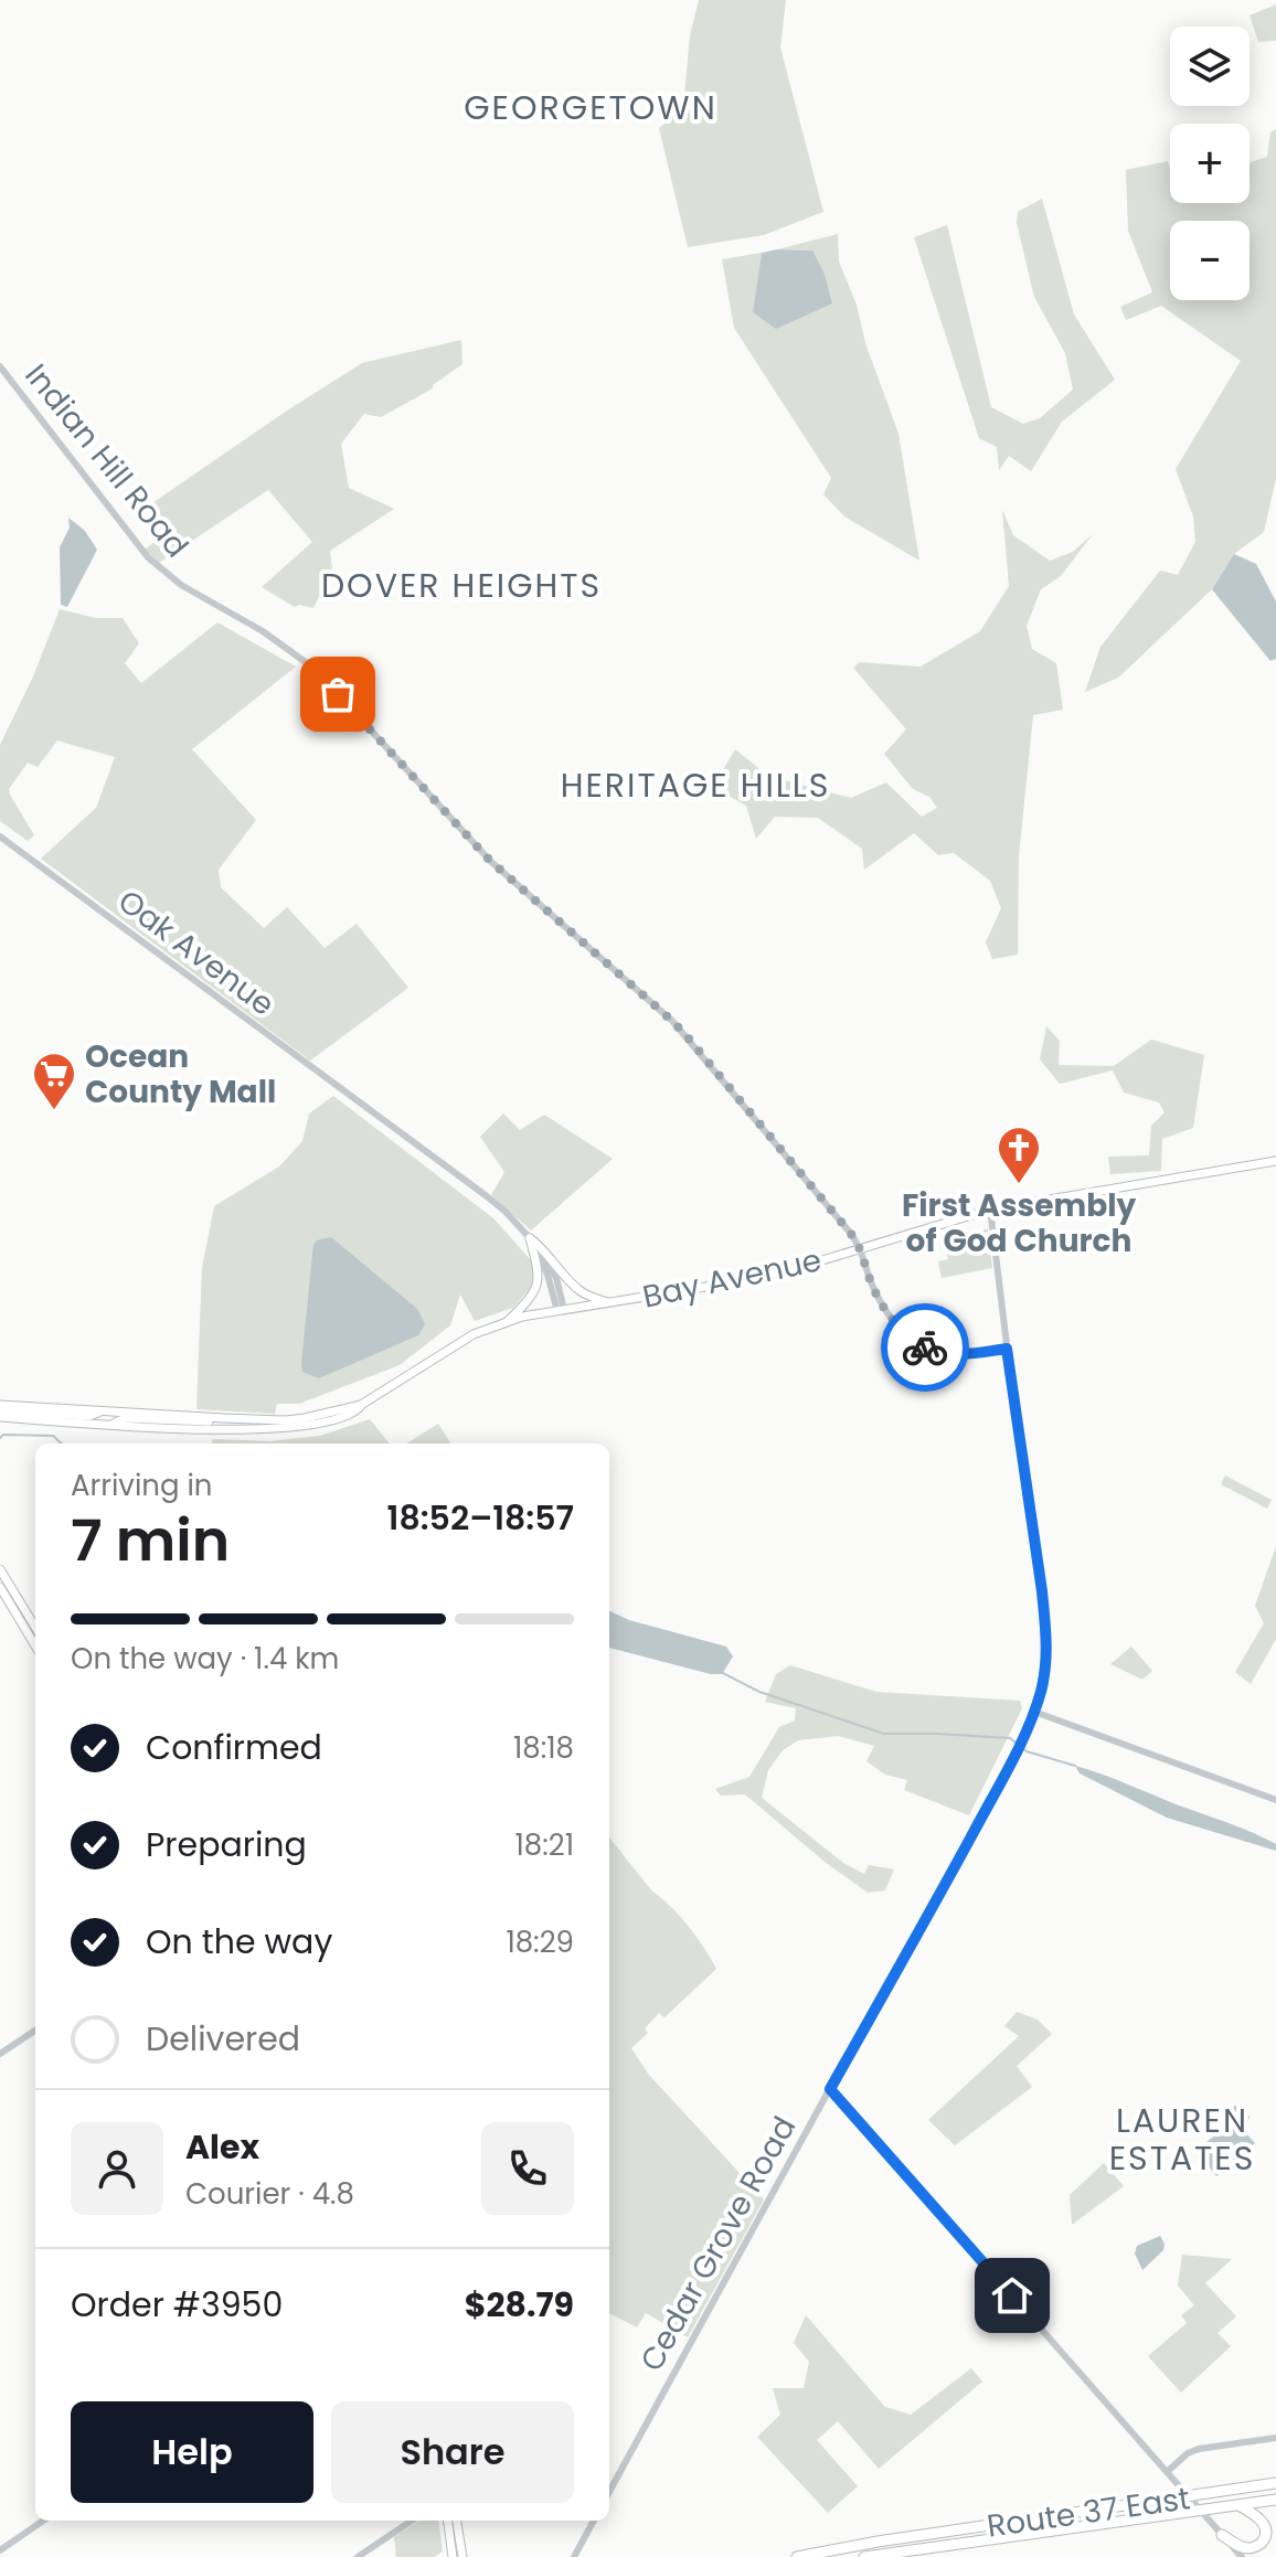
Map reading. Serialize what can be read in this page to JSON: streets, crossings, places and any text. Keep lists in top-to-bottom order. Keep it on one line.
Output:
{"streets":{"highway":["Route 37 East"],"main road":["Bay Avenue"],"street":["Indian Hill Road","Oak Avenue","Cedar Grove Road"]},"crossings":[["Indian Hill Road","Bay Avenue"],["Indian Hill Road","Cedar Grove Road"],["Oak Avenue","Bay Avenue"],["Bay Avenue","Cedar Grove Road"]],"districts":["GEORGETOWN","DOVER HEIGHTS","HERITAGE HILLS","LAUREN ESTATES"],"places":{"supermarket":["Ocean County Mall"],"church":["First Assembly of God Church"]},"page":{"map_buttons":["+","−"],"heading":["7 min","Arriving in","18:52–18:57"],"panel":["Alex","Courier · 4.8","Order #3950","$28.79"],"bar":"On the way · 1.4 km","list":[["Confirmed","18:18"],["Preparing","18:21"],["On the way","18:29"],"Delivered"],"buttons":["Help","Share"]}}
